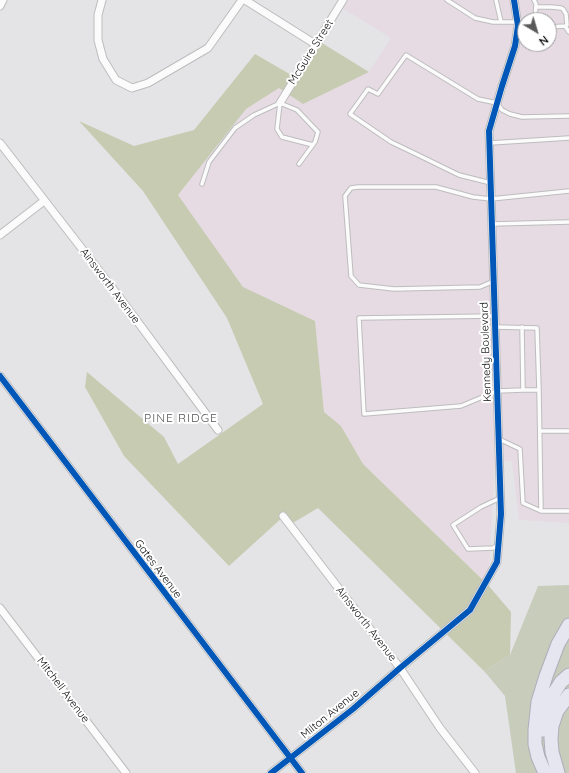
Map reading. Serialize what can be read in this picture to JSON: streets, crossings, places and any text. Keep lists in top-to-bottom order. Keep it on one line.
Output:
{"streets":{"street":["McGuire Street","Ainsworth Avenue","Kennedy Boulevard","Gates Avenue","Mitchell Avenue","Milton Avenue"]},"crossings":[["Ainsworth Avenue","Kennedy Boulevard"],["Ainsworth Avenue","Milton Avenue"],["Kennedy Boulevard","Milton Avenue"],["Gates Avenue","Milton Avenue"]],"districts":["PINE RIDGE"],"north":"bottom right"}
